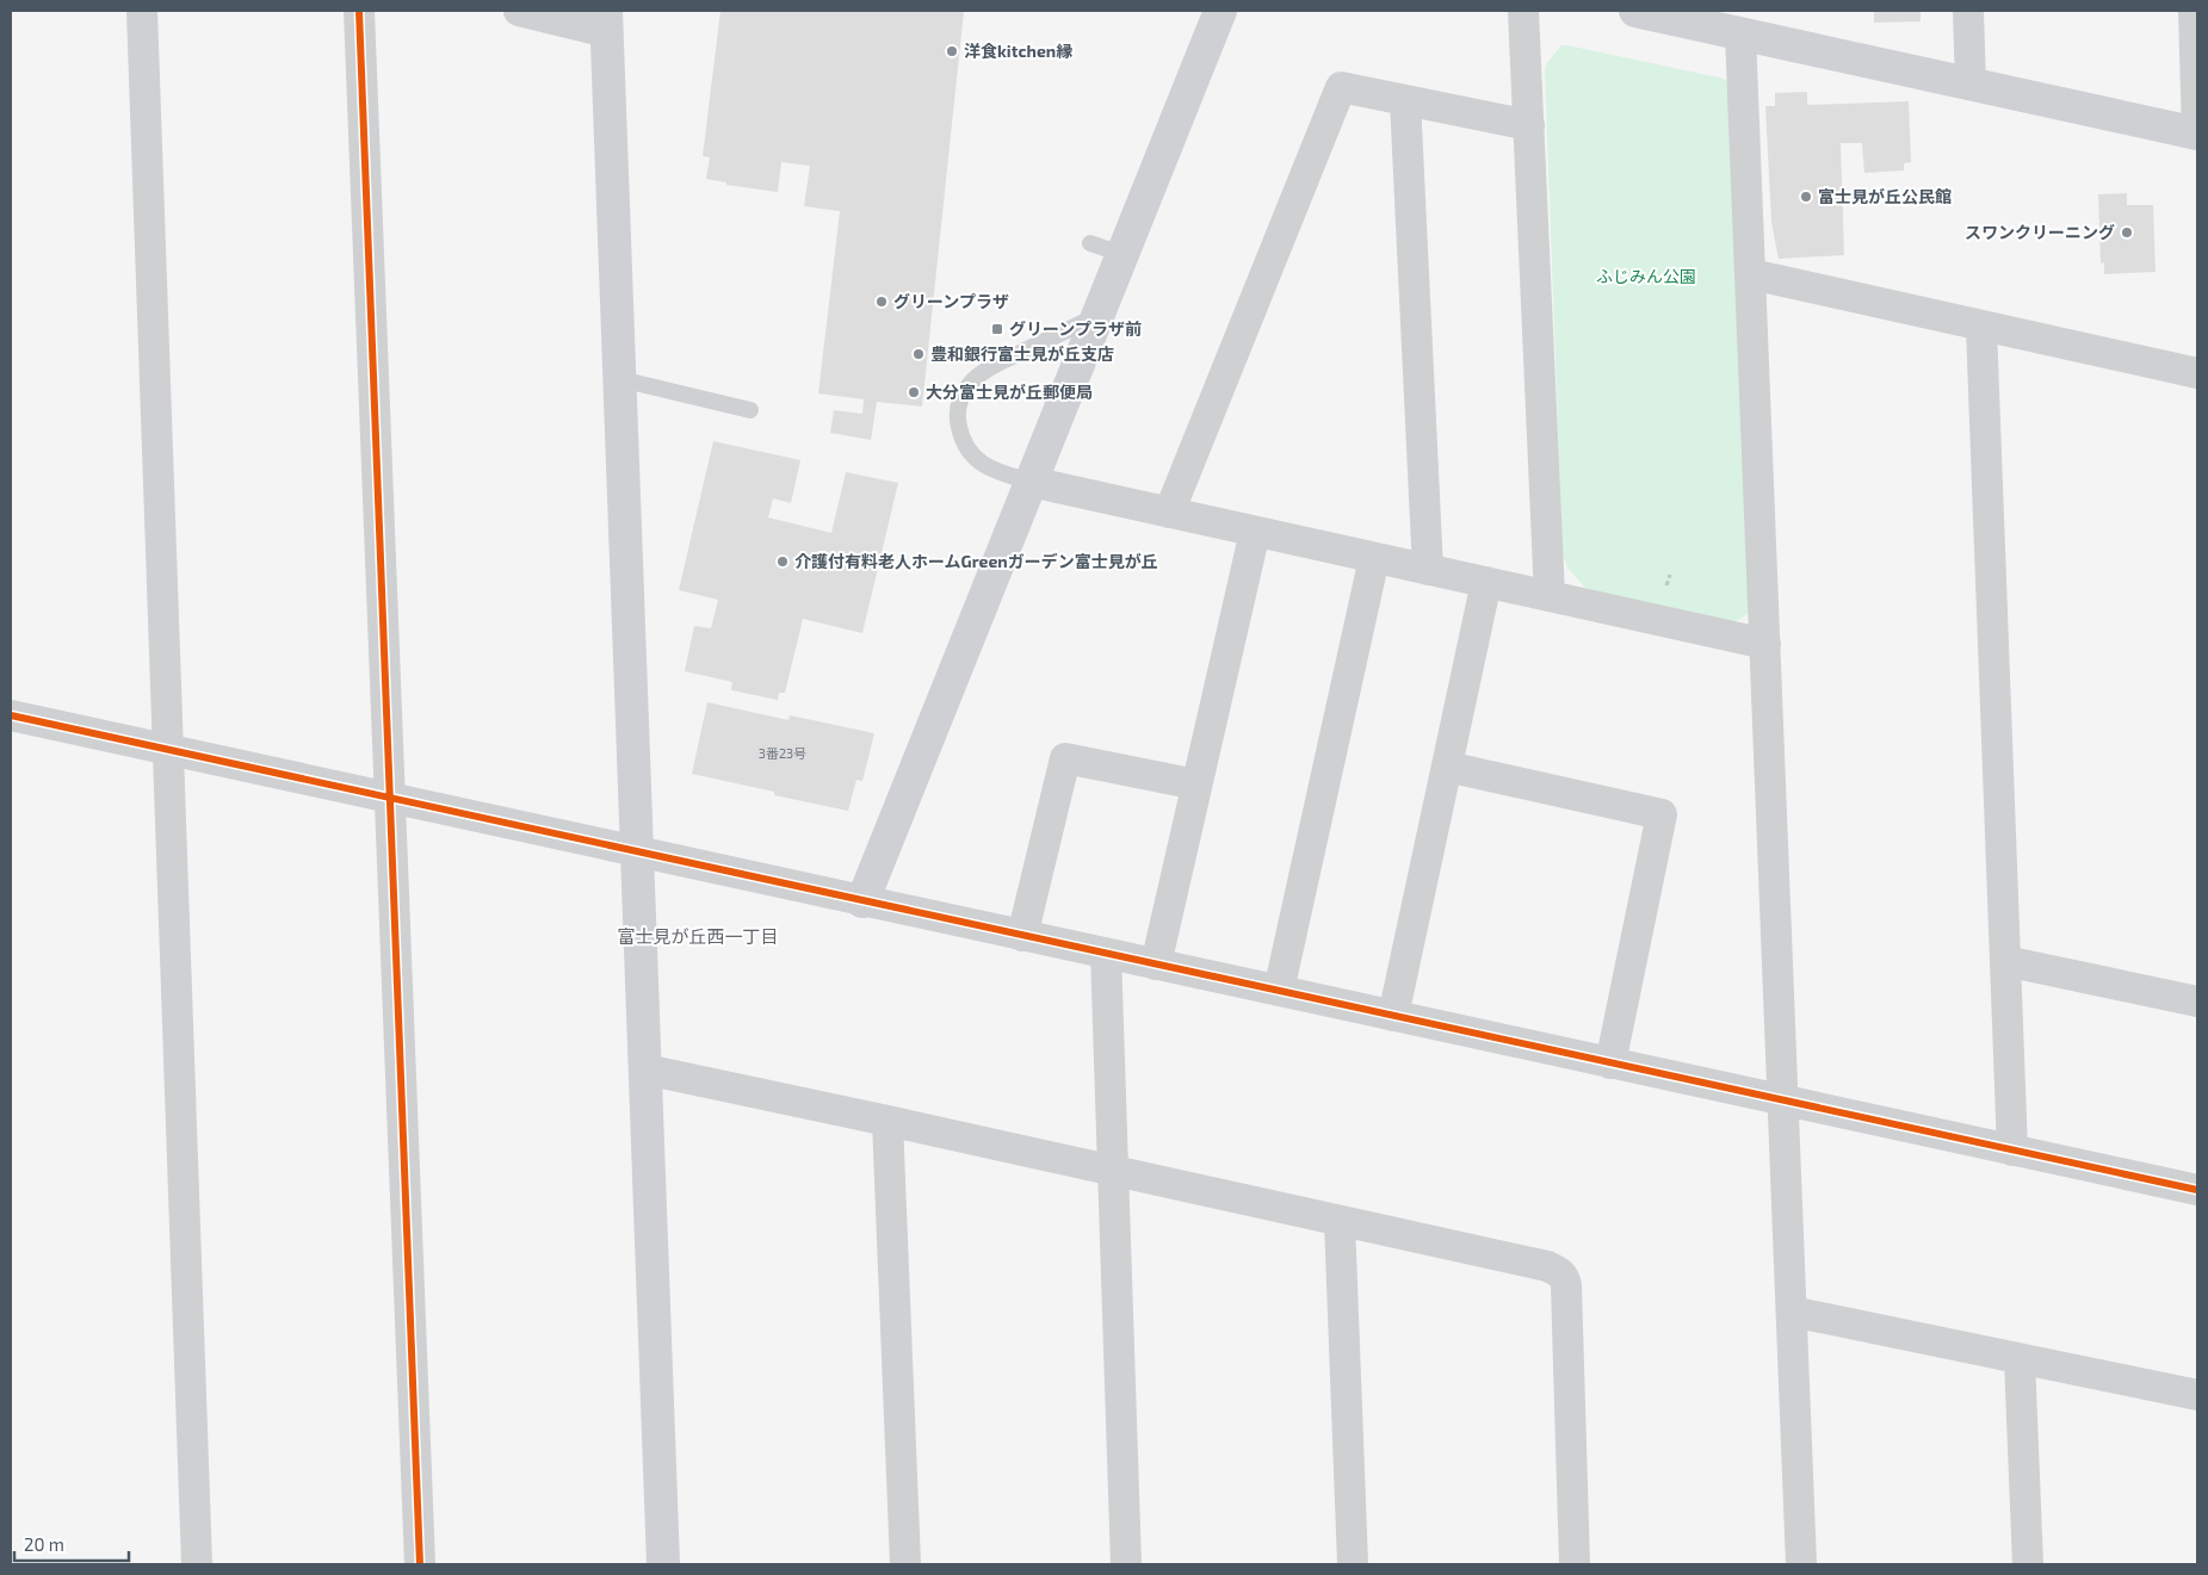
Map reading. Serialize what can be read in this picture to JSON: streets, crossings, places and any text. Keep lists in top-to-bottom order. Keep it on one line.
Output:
{"districts":["富士見が丘西一丁目"],"parks":["ふじみん公園"],"places":{"other":["洋食kitchen縁","富士見が丘公民館","スワンクリーニング","グリーンプラザ","豊和銀行富士見が丘支店","大分富士見が丘郵便局","介護付有料老人ホームGreenガーデン富士見が丘"],"transit":["グリーンプラザ前"]},"house_numbers":["3番23号"],"scale_bar":"20 m"}
